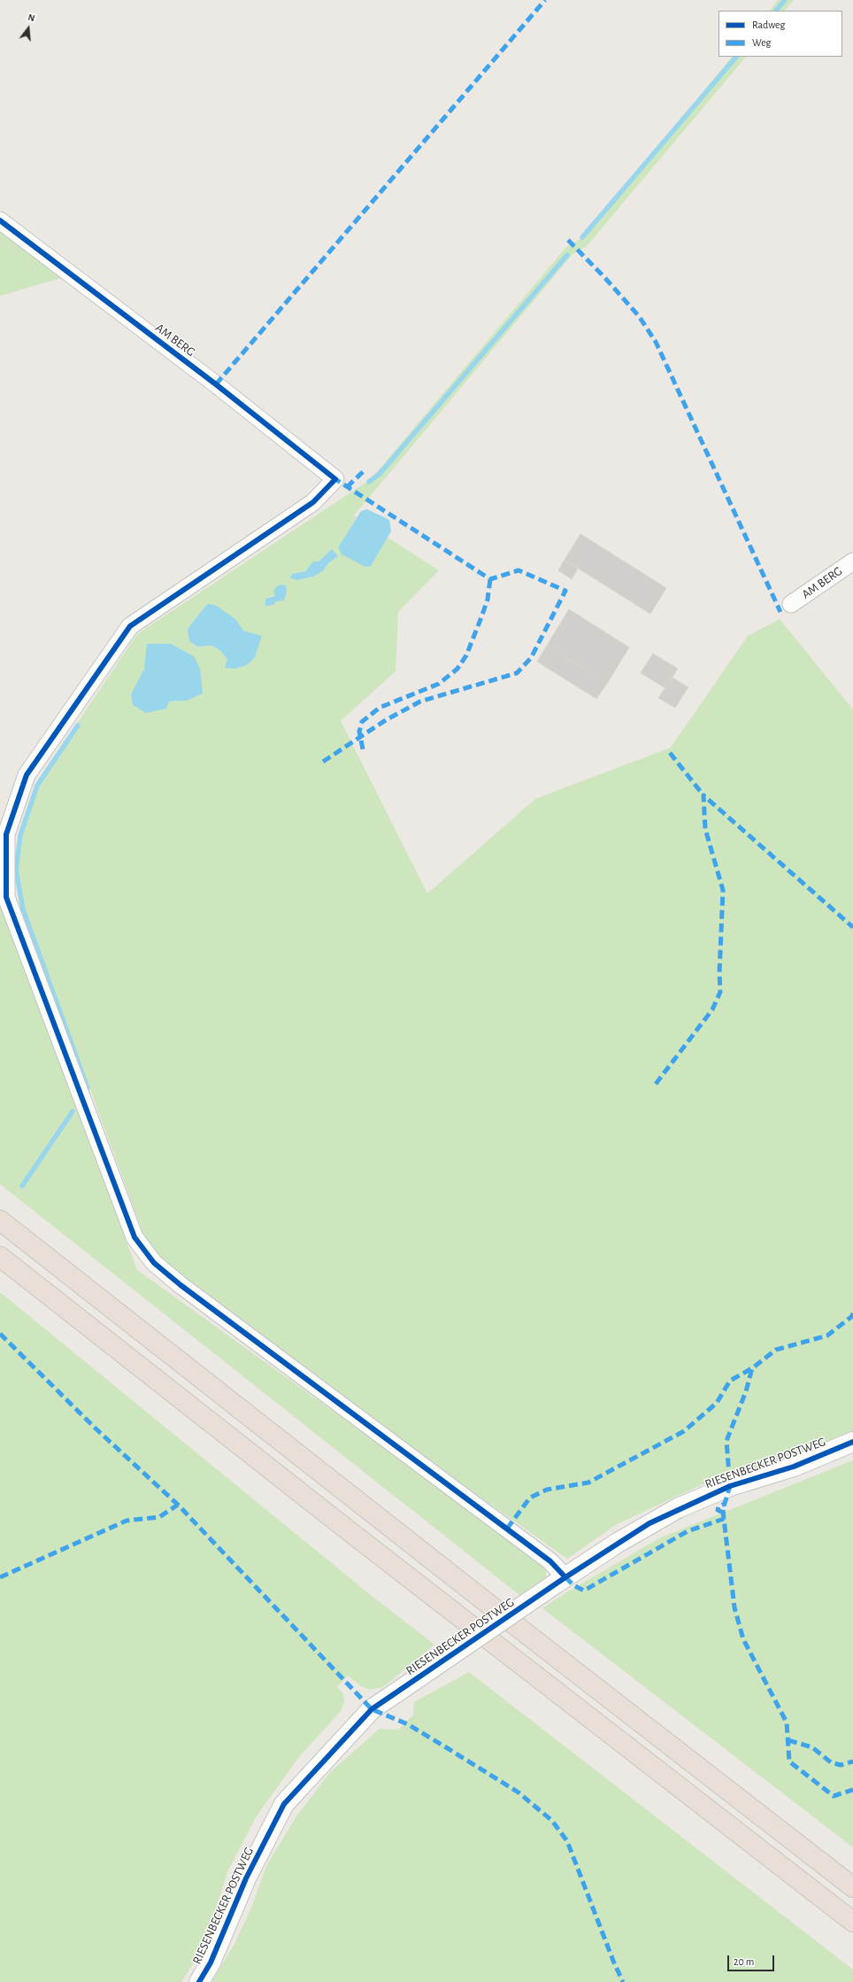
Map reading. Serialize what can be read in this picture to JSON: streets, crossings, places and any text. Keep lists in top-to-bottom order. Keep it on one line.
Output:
{"streets":{"street":["AM BERG","RIESENBECKER POSTWEG"]},"crossings":[["AM BERG","RIESENBECKER POSTWEG"]],"legend":["Radweg","Weg"],"scale_bar":"20 m","north":"top"}
